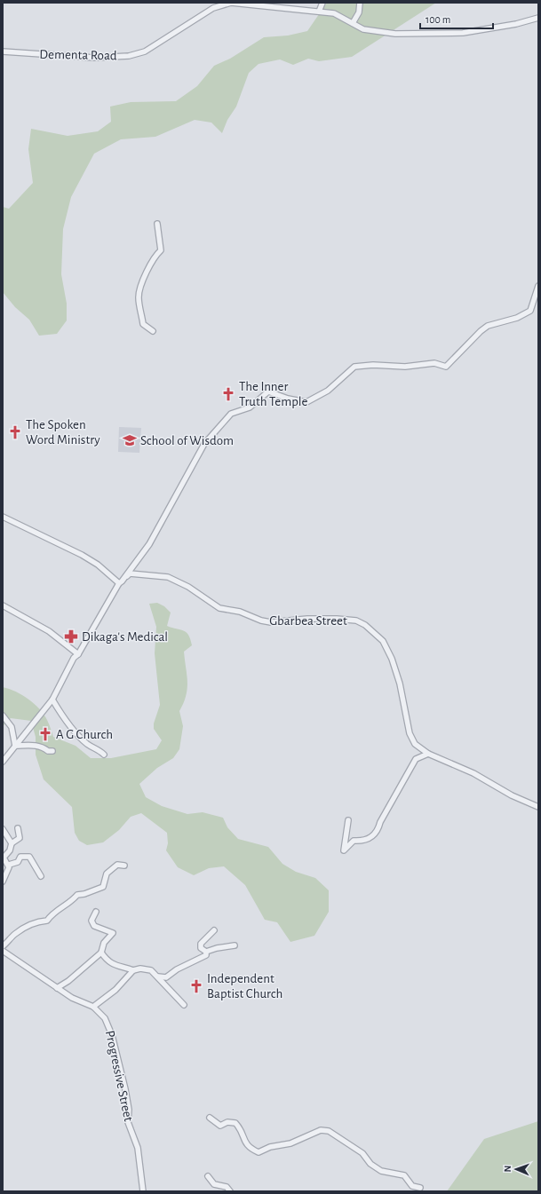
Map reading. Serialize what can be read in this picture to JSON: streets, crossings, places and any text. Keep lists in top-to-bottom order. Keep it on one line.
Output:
{"streets":{"street":["Dementa Road","Gbarbea Street","Progressive Street"]},"places":{"church":["The Inner Truth Temple","The Spoken Word Ministry","A G Church","Independent Baptist Church"],"school or university":["School of Wisdom"],"pharmacy":["Dikaga's Medical"]},"scale_bar":"100 m","north":"left"}
